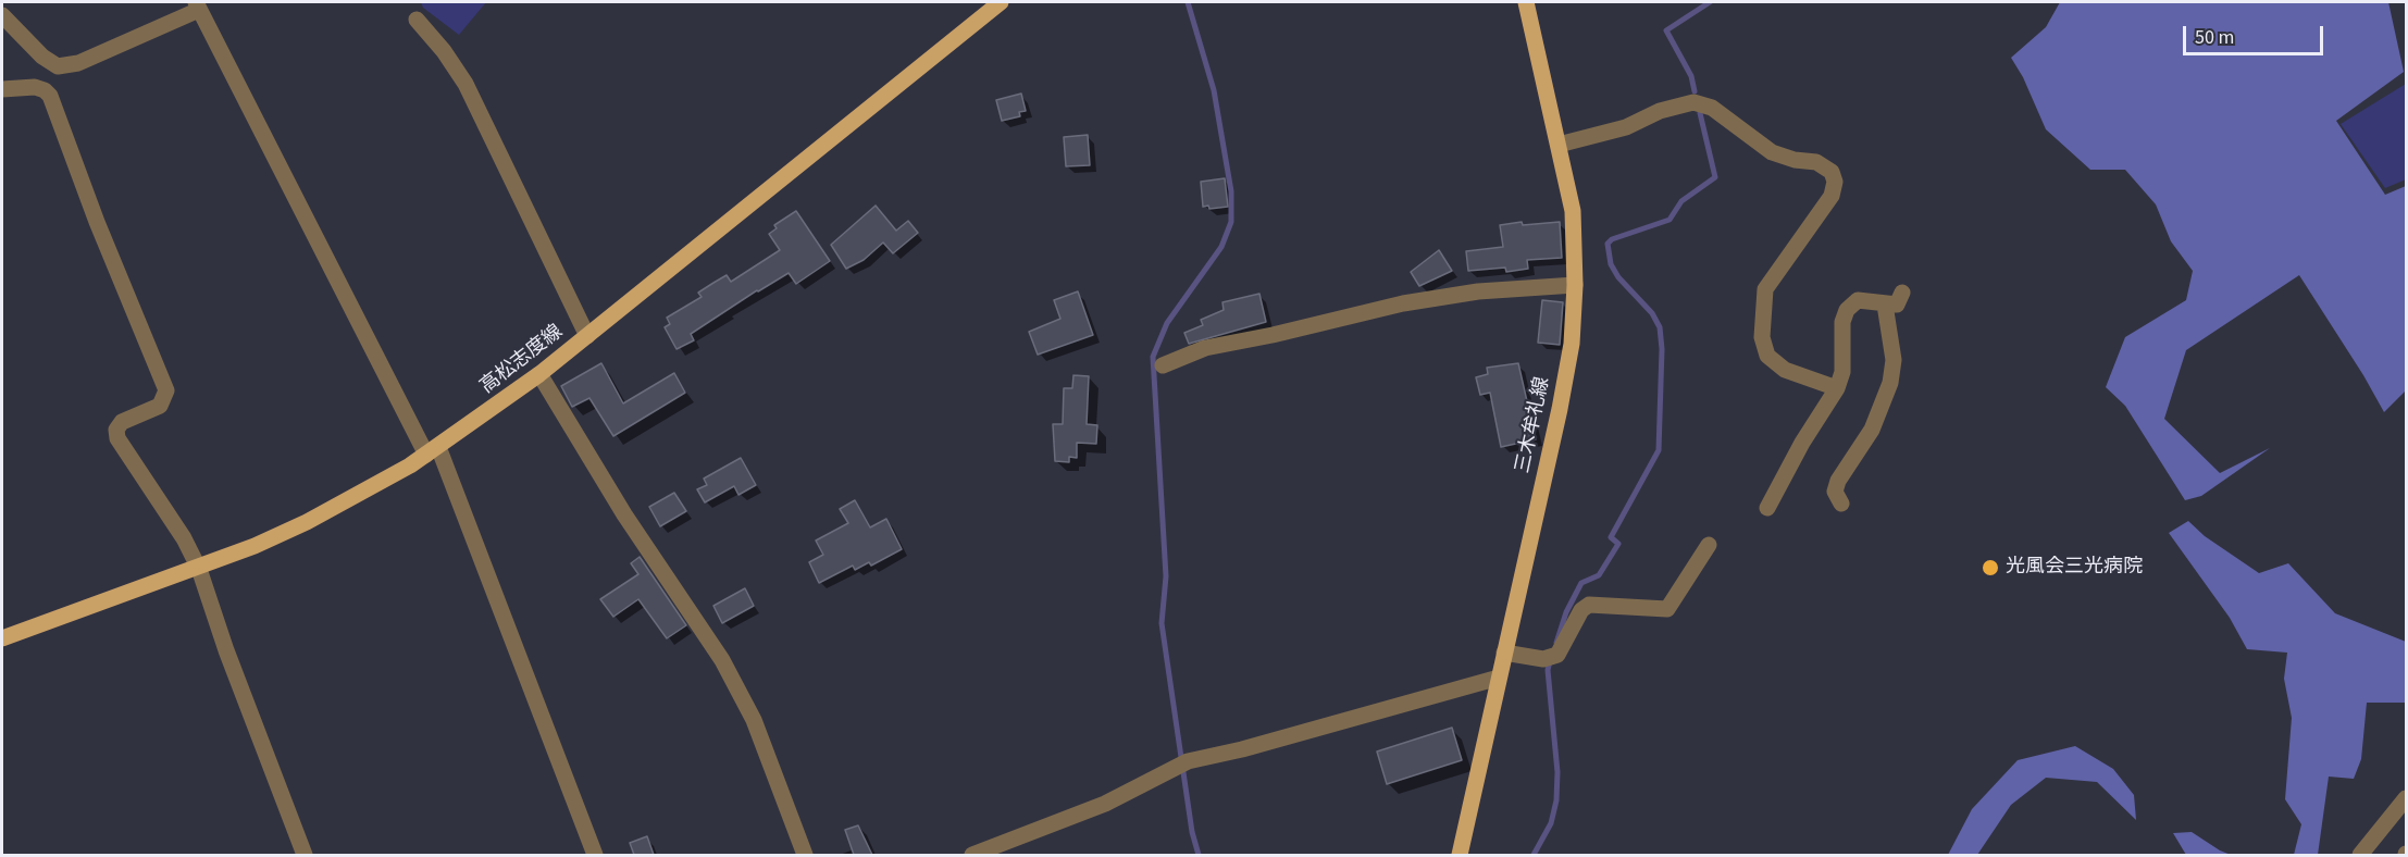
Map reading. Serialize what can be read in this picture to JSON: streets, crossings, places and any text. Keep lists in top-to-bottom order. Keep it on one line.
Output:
{"streets":{"main road":["高松志度線","三木牟礼線"]},"places":["光風会三光病院"],"scale_bar":"50 m"}
